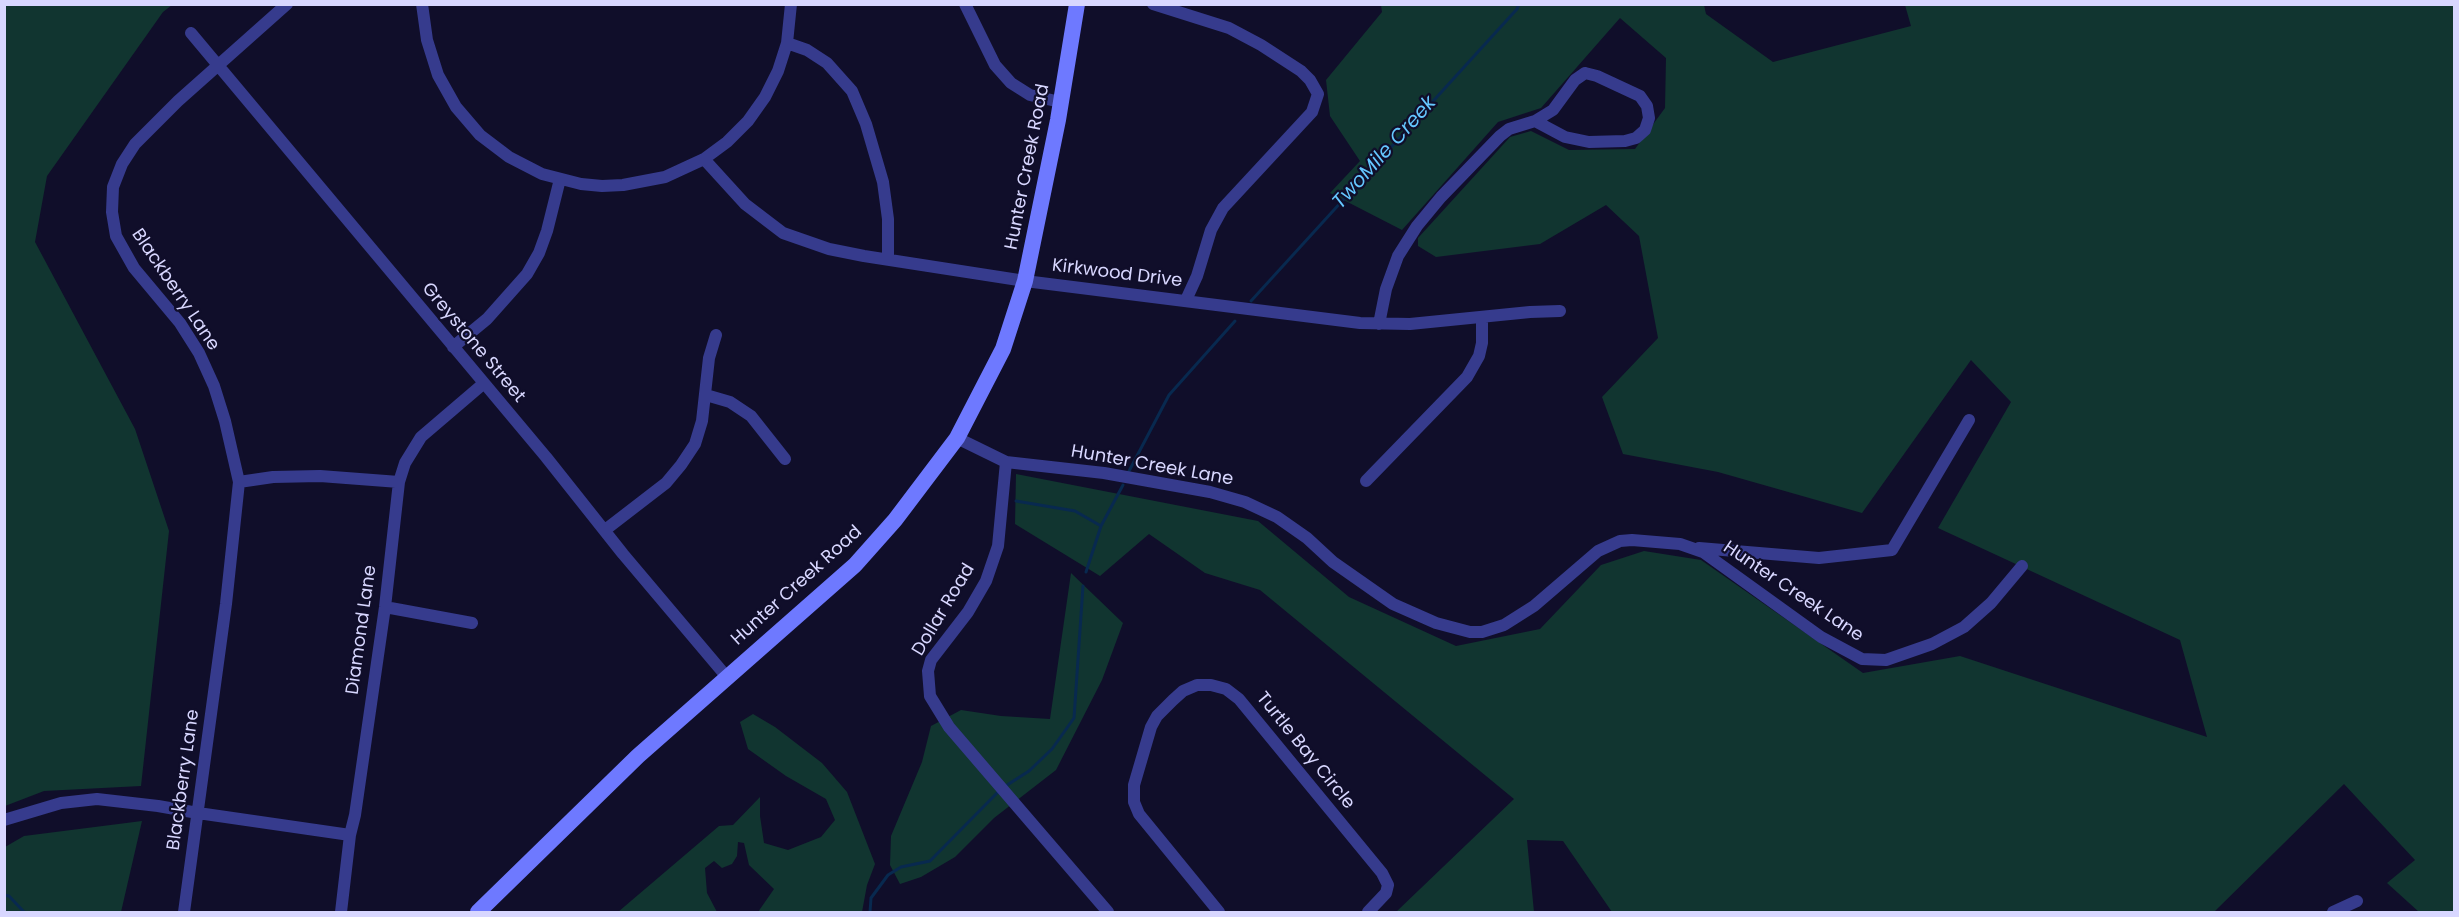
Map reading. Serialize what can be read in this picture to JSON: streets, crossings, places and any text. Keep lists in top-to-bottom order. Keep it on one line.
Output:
{"streets":{"main road":["Hunter Creek Road"],"street":["Kirkwood Drive","Blackberry Lane","Greystone Street","Hunter Creek Lane","Dollar Road","Diamond Lane","Turtle Bay Circle"]},"crossings":[["Hunter Creek Road","Kirkwood Drive"],["Hunter Creek Road","Greystone Street"],["Blackberry Lane","Greystone Street"],["Greystone Street","Diamond Lane"],["Hunter Creek Lane","Dollar Road"]],"water":["TwoMile Creek"]}
